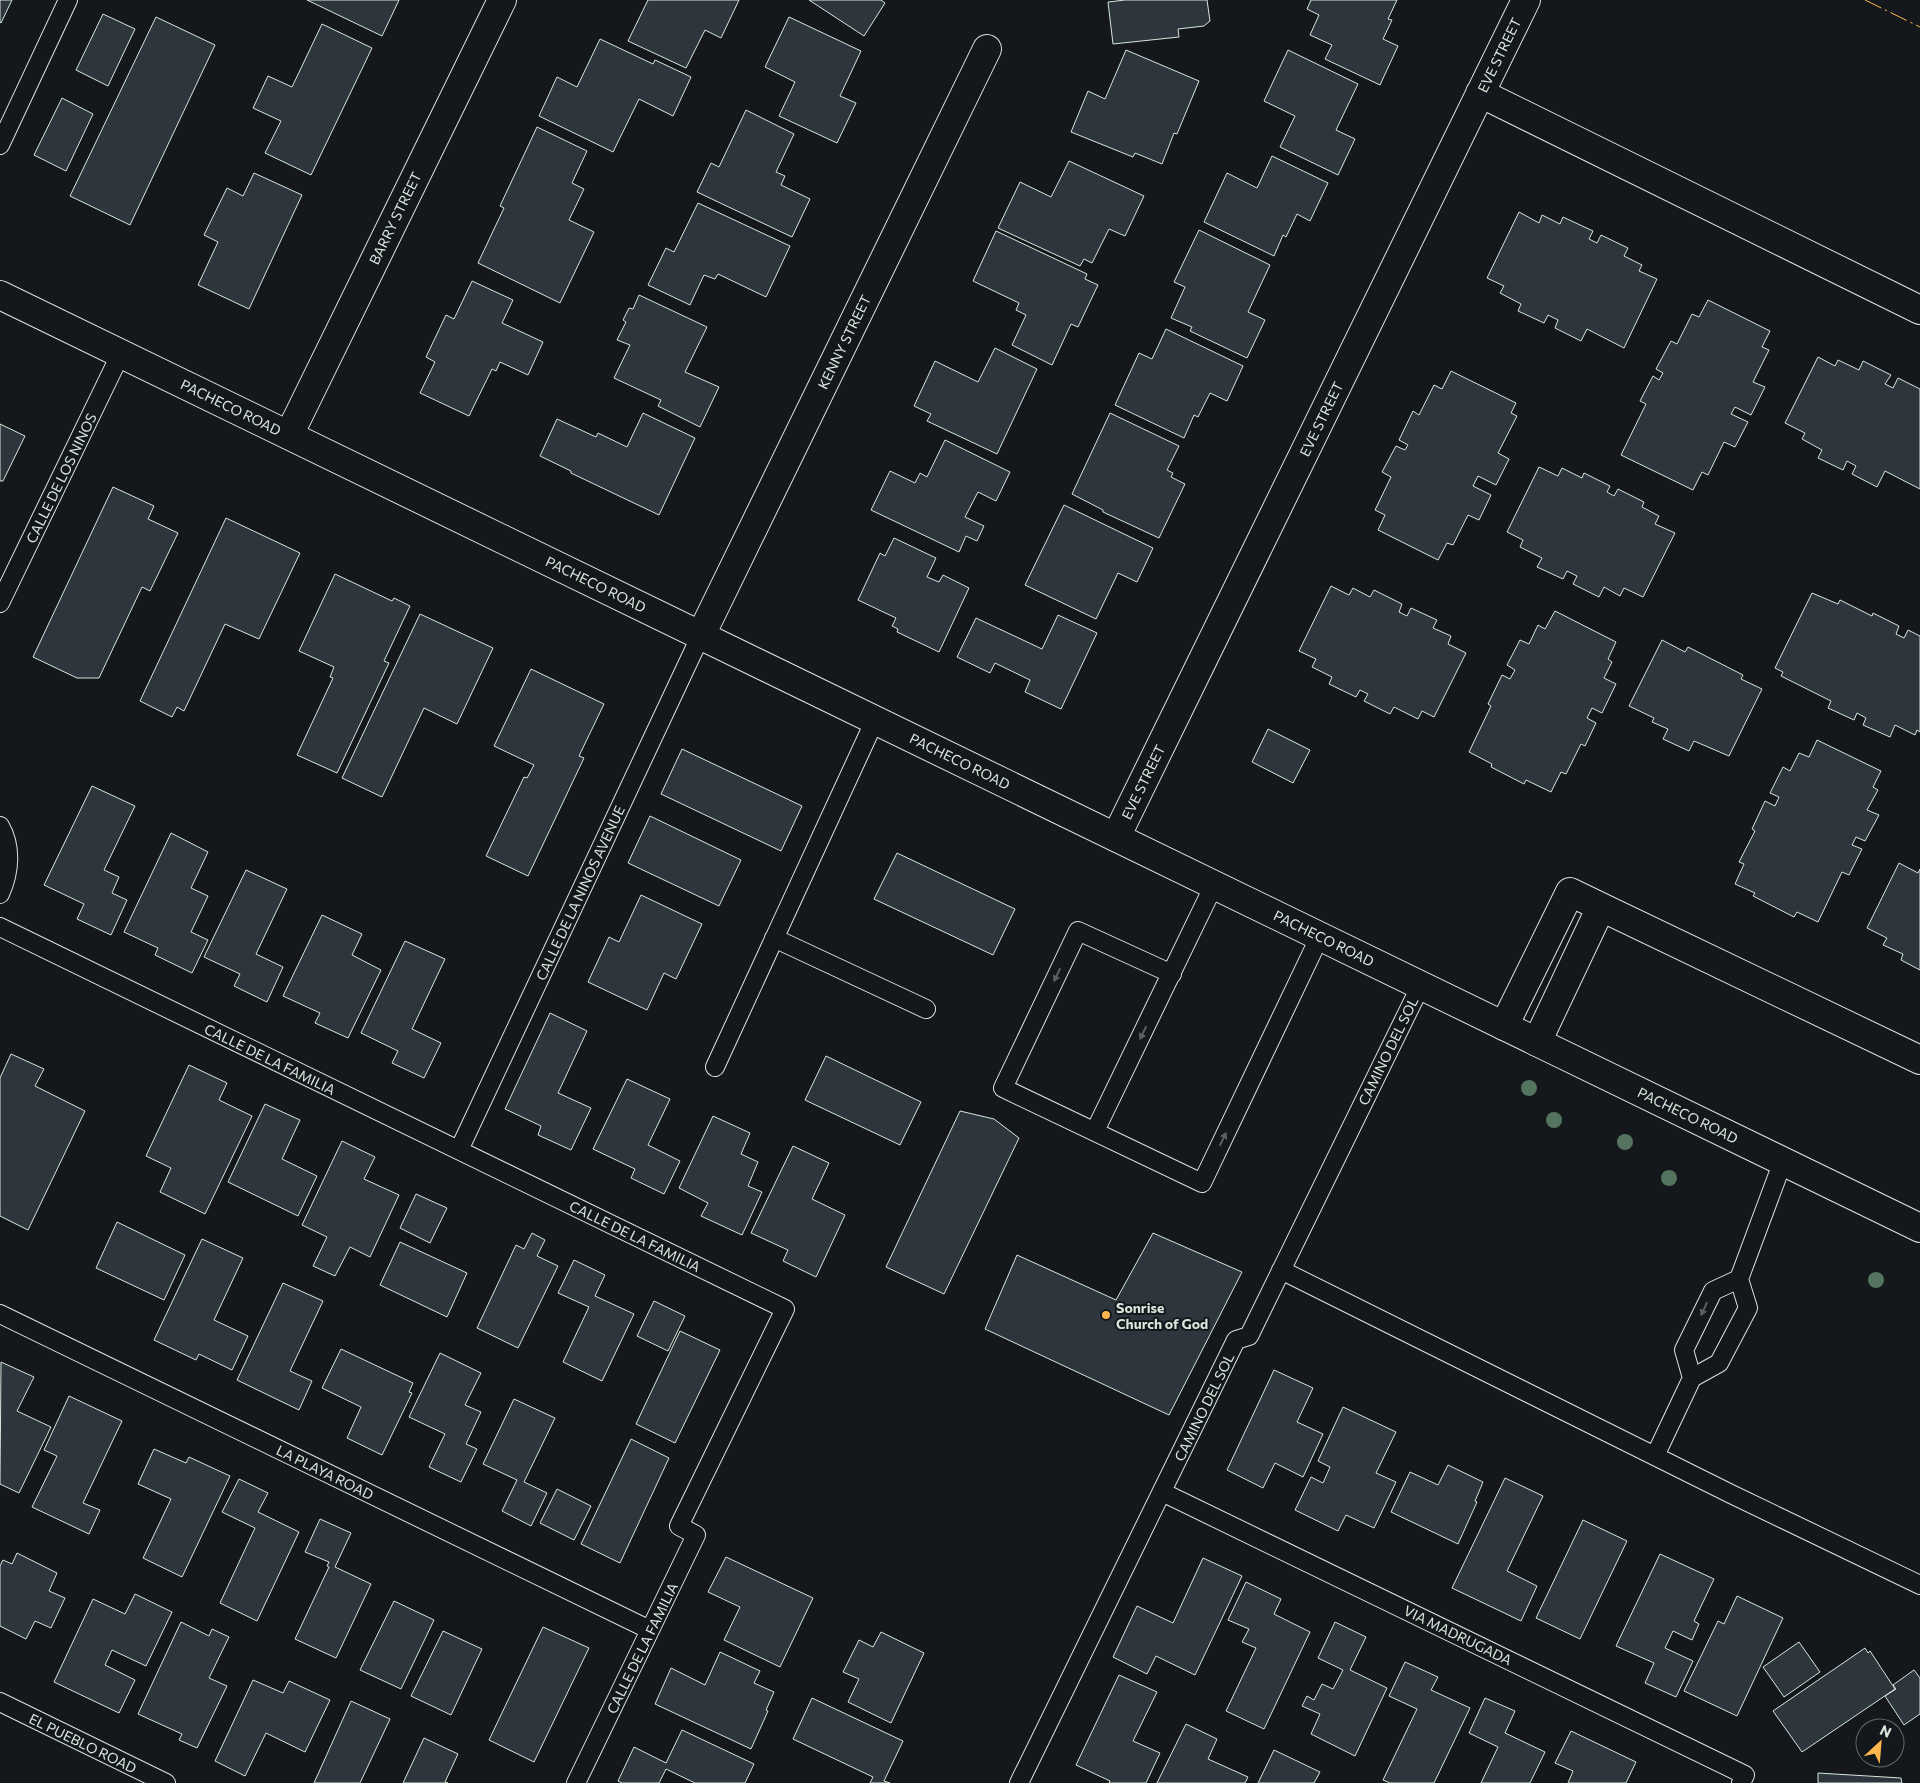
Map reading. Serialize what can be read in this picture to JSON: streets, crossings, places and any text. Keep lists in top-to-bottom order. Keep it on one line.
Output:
{"streets":{"street":["EVE STREET","BARRY STREET","KENNY STREET","PACHECO ROAD"],"lane":["CALLE DE LOS NINOS","CALLE DE LA NINOS AVENUE","CAMINO DEL SOL","CALLE DE LA FAMILIA","LA PLAYA ROAD","VIA MADRUGADA","EL PUEBLO ROAD"]},"crossings":[["EVE STREET","PACHECO ROAD"],["BARRY STREET","PACHECO ROAD"],["KENNY STREET","PACHECO ROAD"],["KENNY STREET","CALLE DE LA NINOS AVENUE"],["PACHECO ROAD","CALLE DE LOS NINOS"],["PACHECO ROAD","CALLE DE LA NINOS AVENUE"],["PACHECO ROAD","CAMINO DEL SOL"],["CALLE DE LA NINOS AVENUE","CALLE DE LA FAMILIA"],["CAMINO DEL SOL","VIA MADRUGADA"],["CALLE DE LA FAMILIA","LA PLAYA ROAD"]],"places":["Sonrise Church of God"],"north":"top right"}
